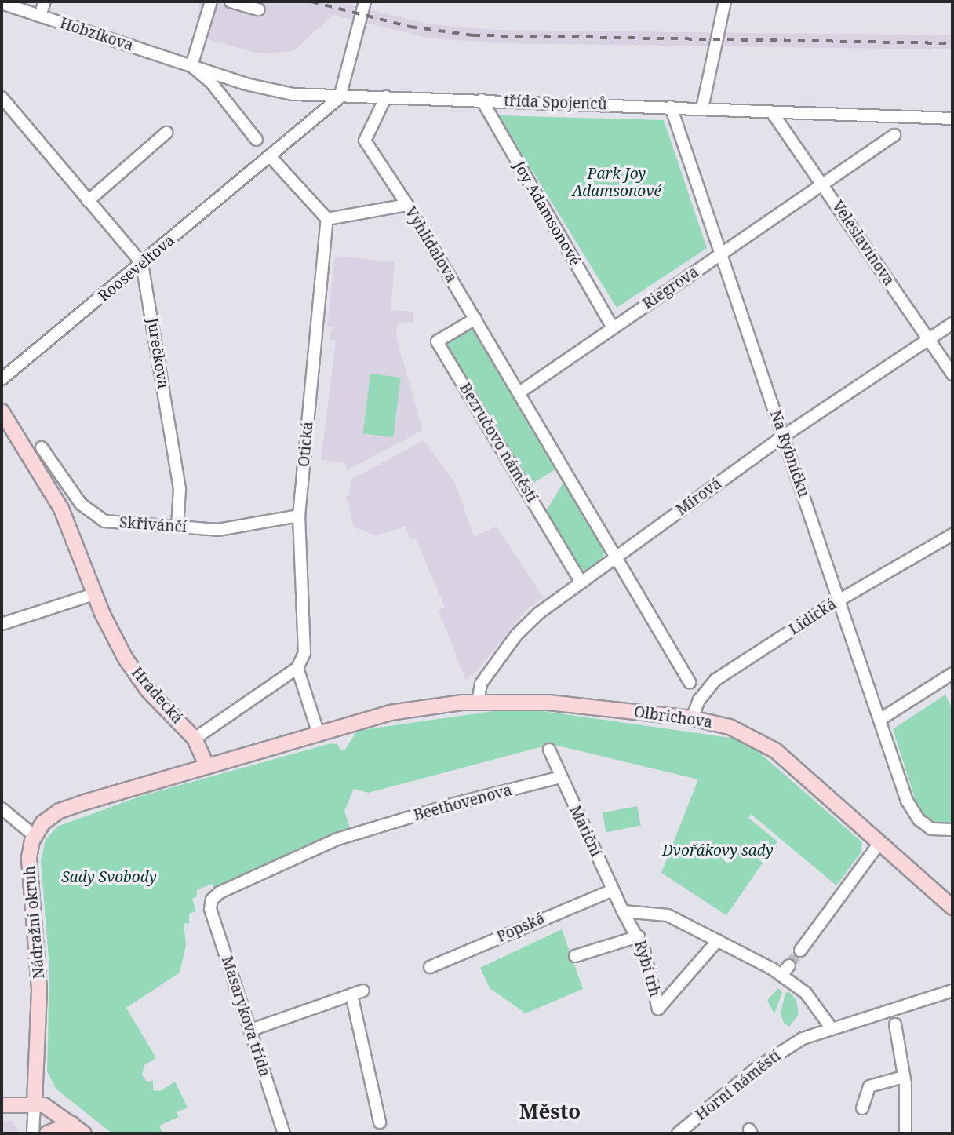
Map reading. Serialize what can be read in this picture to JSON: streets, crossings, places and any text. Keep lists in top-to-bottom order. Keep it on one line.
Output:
{"streets":{"main road":["Hradecká","Olbrichova","Nádražní okruh"],"street":["Hobzíkova","třída Spojenců","Joy Adamsonové","Veleslavínova","Vyhlídalova","Rooseveltova","Riegrova","Jurečkova","Bezručovo náměstí","Otická","Na Rybníčku","Mírová","Skřivánčí","Lidická","Beethovenova","Matiční","Popská","Rybí trh","Masarykova třída","Horní náměstí"]},"crossings":[["Hobzíkova","třída Spojenců"],["třída Spojenců","Joy Adamsonové"],["třída Spojenců","Veleslavínova"],["třída Spojenců","Vyhlídalova"],["třída Spojenců","Na Rybníčku"],["Joy Adamsonové","Riegrova"],["Veleslavínova","Riegrova"],["Veleslavínova","Mírová"],["Vyhlídalova","Riegrova"],["Vyhlídalova","Bezručovo náměstí"],["Rooseveltova","Jurečkova"],["Riegrova","Na Rybníčku"],["Jurečkova","Skřivánčí"],["Bezručovo náměstí","Mírová"],["Otická","Skřivánčí"],["Na Rybníčku","Mírová"],["Na Rybníčku","Lidická"],["Mírová","Olbrichova"],["Lidická","Olbrichova"],["Hradecká","Olbrichova"],["Beethovenova","Matiční"],["Beethovenova","Masarykova třída"],["Matiční","Popská"],["Matiční","Rybí trh"]],"districts":["Město"],"parks":["Park Joy Adamsonové","Dvořákovy sady","Sady Svobody"]}
